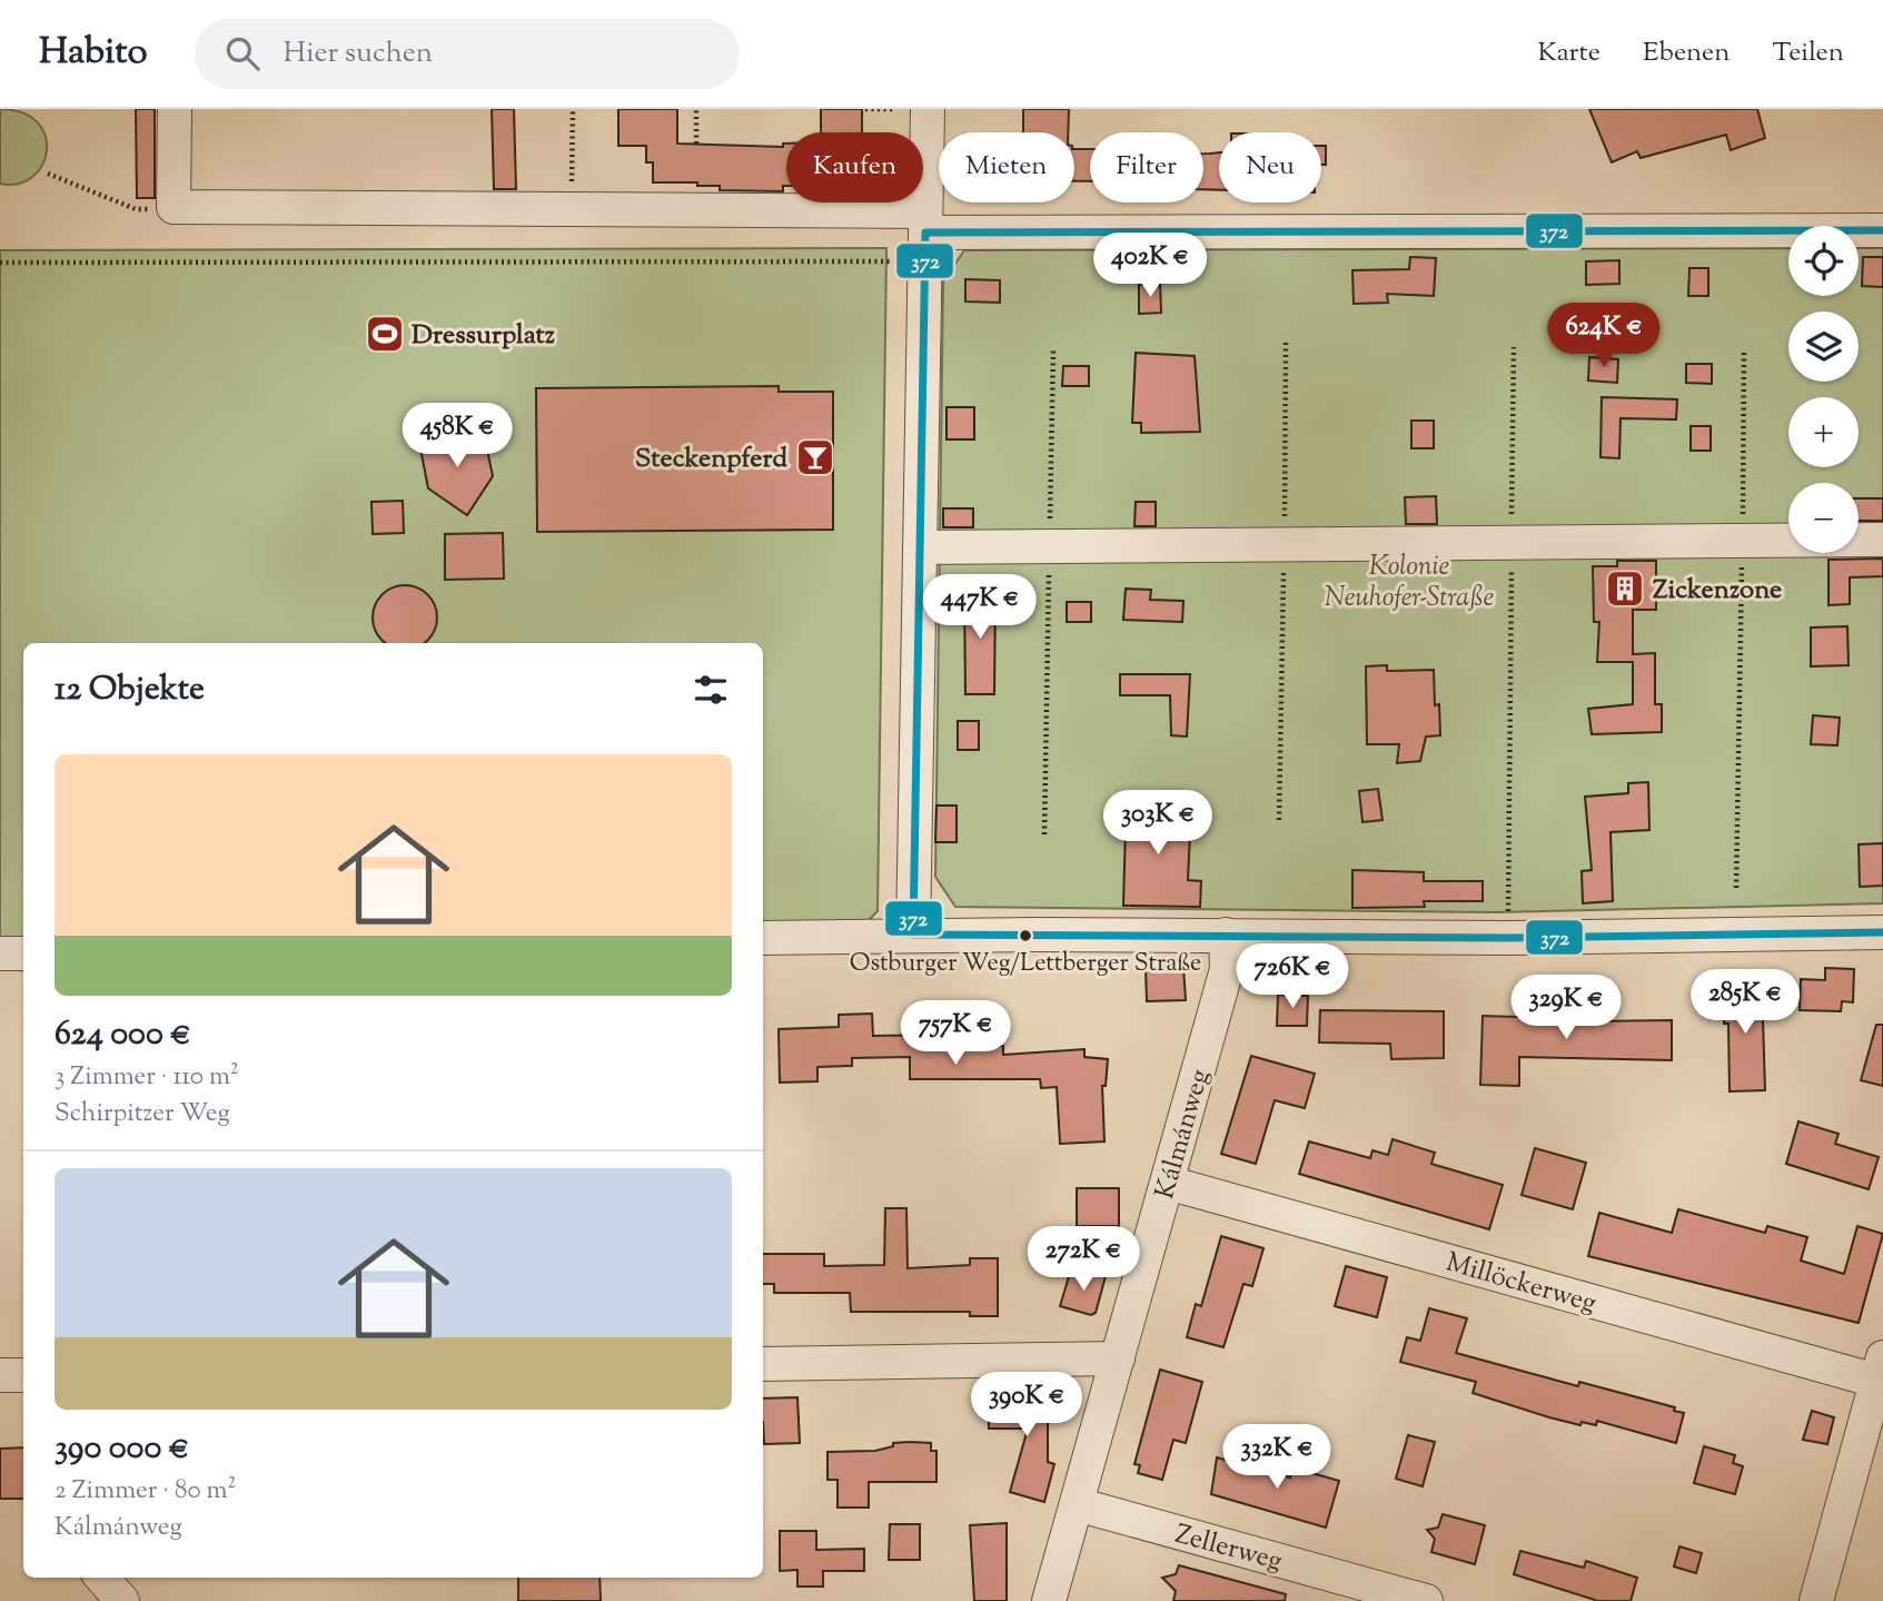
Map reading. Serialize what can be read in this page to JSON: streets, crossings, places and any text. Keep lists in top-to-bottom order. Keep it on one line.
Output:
{"streets":{"street":["Kálmánweg","Millöckerweg","Zellerweg"]},"crossings":[["Kálmánweg","Millöckerweg"],["Kálmánweg","Zellerweg"]],"parks":["Kolonie Neuhofer-Straße"],"places":{"sports":["Dressurplatz"],"bar":["Steckenpferd"],"building":["Zickenzone"],"other":["Ostburger Weg/Lettberger Straße"]},"lines":["transit line 372"],"page":{"header":"Habito","search":"Hier suchen","nav":["Karte","Ebenen","Teilen"],"chip":["Kaufen","Mieten","Filter","Neu"],"map_buttons":["+","−"],"price":["402K €","624K €","458K €","447K €","303K €","726K €","285K €","329K €","757K €","272K €","390K €","332K €"],"heading":"12 Objekte","list":[{"name":"624 000 €","note":"3 Zimmer · 110 m² · Schirpitzer Weg"},{"name":"390 000 €","note":"2 Zimmer · 80 m² · Kálmánweg"}]}}
